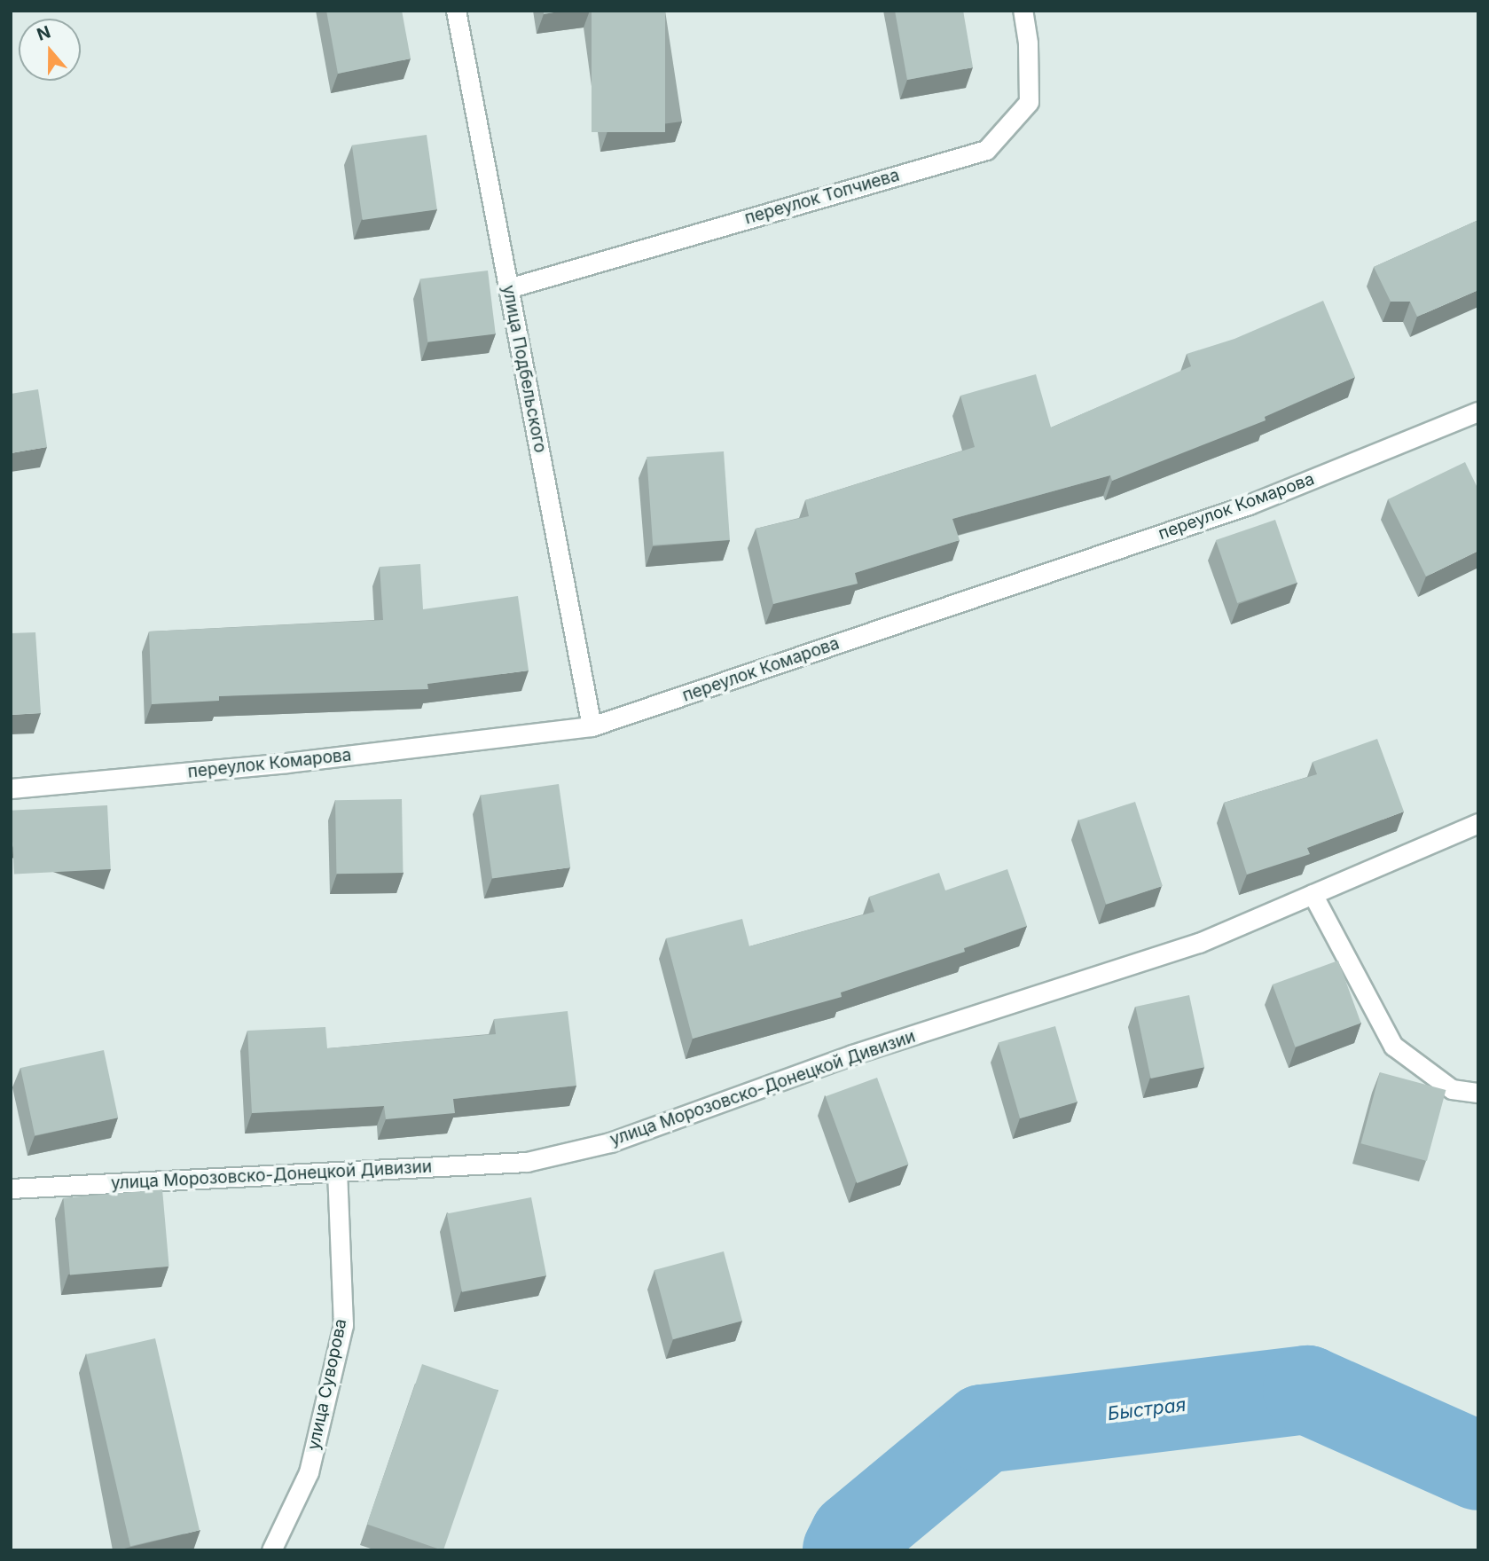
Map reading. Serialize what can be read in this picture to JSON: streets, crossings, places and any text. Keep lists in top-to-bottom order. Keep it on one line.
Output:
{"streets":{"street":["переулок Топчиева","улица Подбельского","переулок Комарова","улица Морозовско-Донецкой Дивизии","улица Суворова"]},"crossings":[["переулок Топчиева","улица Подбельского"],["улица Подбельского","переулок Комарова"],["улица Морозовско-Донецкой Дивизии","улица Суворова"]],"water":["Быстрая"],"north":"top"}
